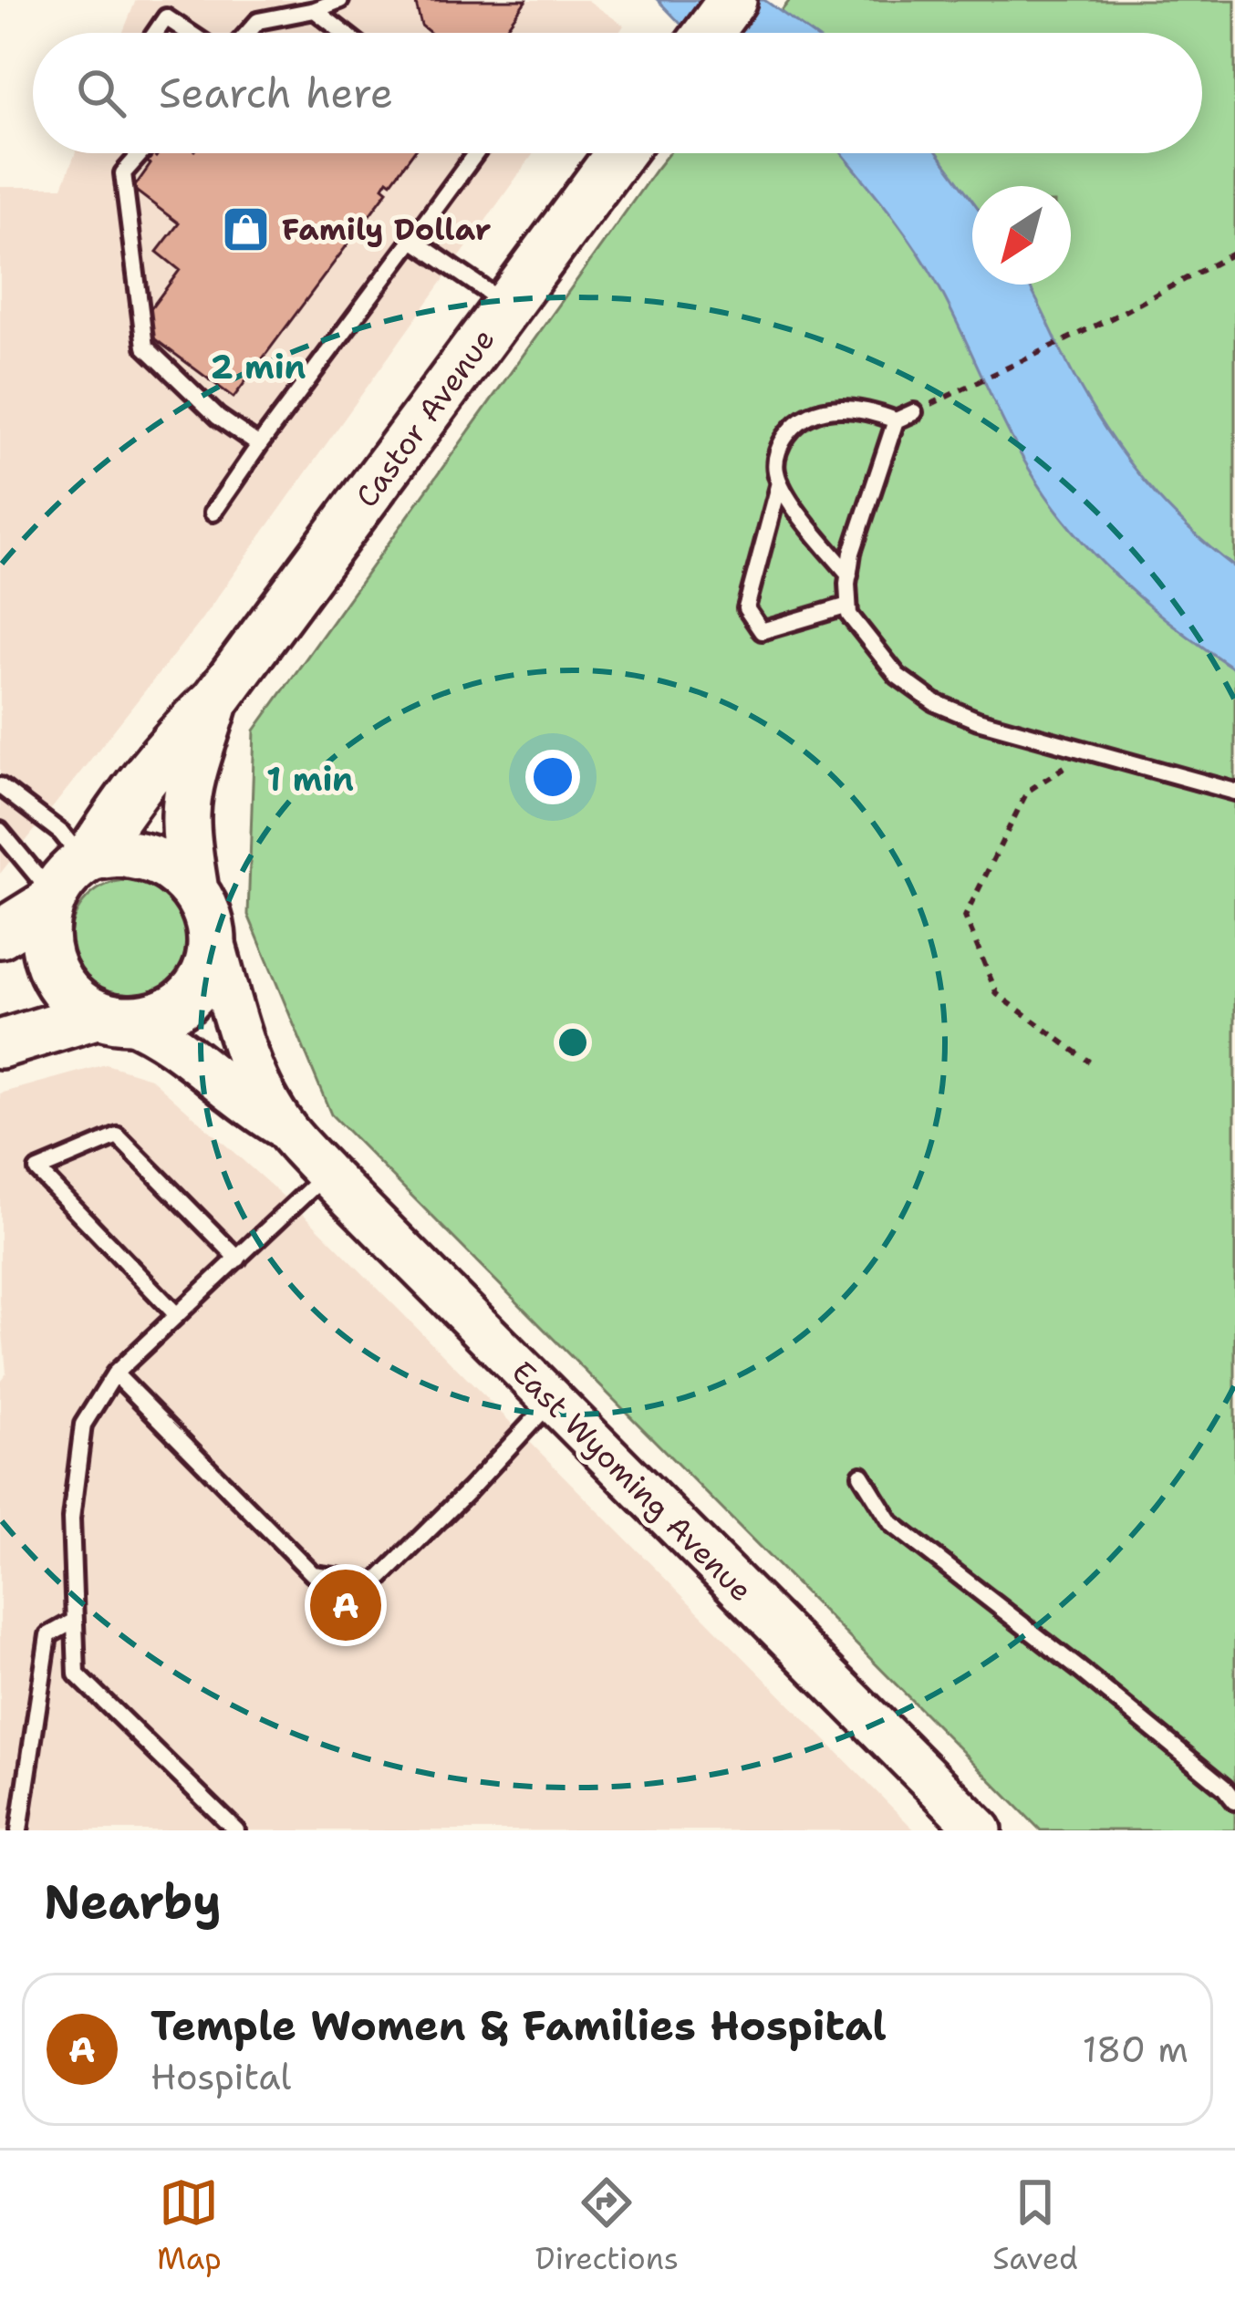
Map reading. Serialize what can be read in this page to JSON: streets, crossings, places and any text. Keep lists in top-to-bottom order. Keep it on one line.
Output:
{"streets":{"main road":["Castor Avenue"],"street":["East Wyoming Avenue"]},"crossings":[["Castor Avenue","East Wyoming Avenue"]],"places":{"shop":["Family Dollar"]},"north":"bottom left","page":{"search":"Search here","pins":"A","heading":"Nearby","list":[{"mark":"A","name":"Temple Women & Families Hospital","note":"Hospital","value":"180 m"}],"nav":["Map","Directions","Saved"]},"rings":["2 min","1 min"]}
